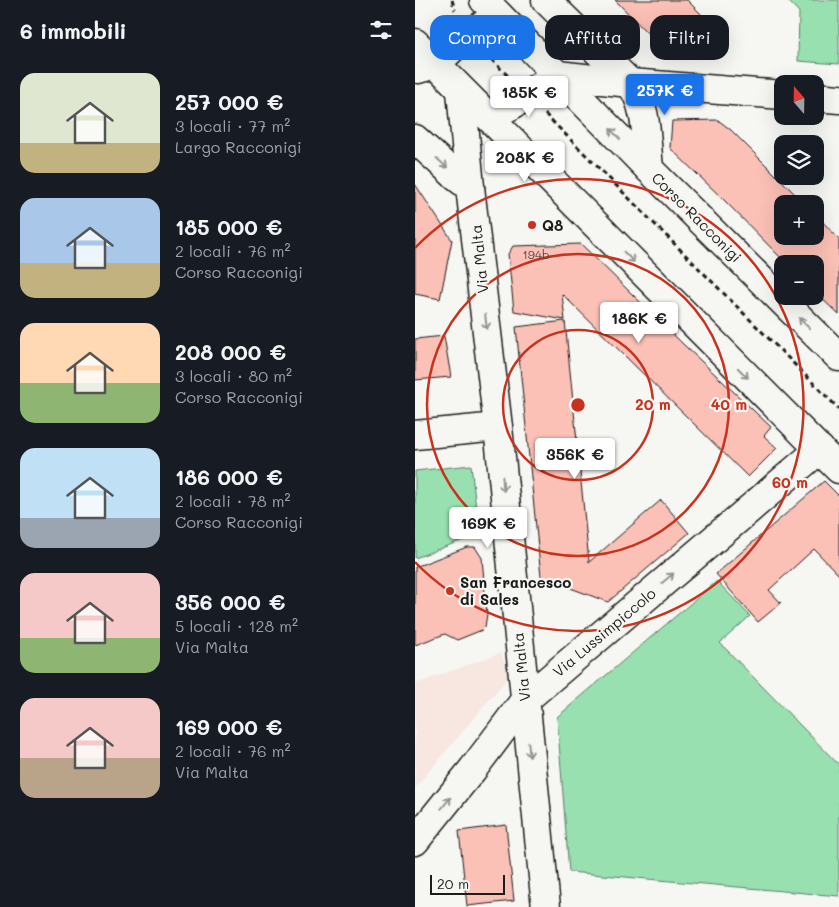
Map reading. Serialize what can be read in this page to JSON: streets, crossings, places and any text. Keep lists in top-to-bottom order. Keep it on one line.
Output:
{"streets":{"street":["Corso Racconigi","Via Malta","Via Lussimpiccolo"]},"crossings":[["Via Malta","Via Lussimpiccolo"]],"one_way":["Via Malta","Via Lussimpiccolo"],"places":["Q8","San Francesco di Sales"],"house_numbers":["194b"],"scale_bar":"20 m","north":"top","page":{"heading":"6 immobili","chip":["Compra","Affitta","Filtri"],"list":[{"name":"257 000 €","note":"3 locali · 77 m² · Largo Racconigi"},{"name":"185 000 €","note":"2 locali · 76 m² · Corso Racconigi"},{"name":"208 000 €","note":"3 locali · 80 m² · Corso Racconigi"},{"name":"186 000 €","note":"2 locali · 78 m² · Corso Racconigi"},{"name":"356 000 €","note":"5 locali · 128 m² · Via Malta"},{"name":"169 000 €","note":"2 locali · 76 m² · Via Malta"}],"price":["257K €","185K €","208K €","186K €","356K €","169K €"],"map_buttons":["+","−"],"scale":"20 m"},"rings":["20 m","40 m","60 m"]}
